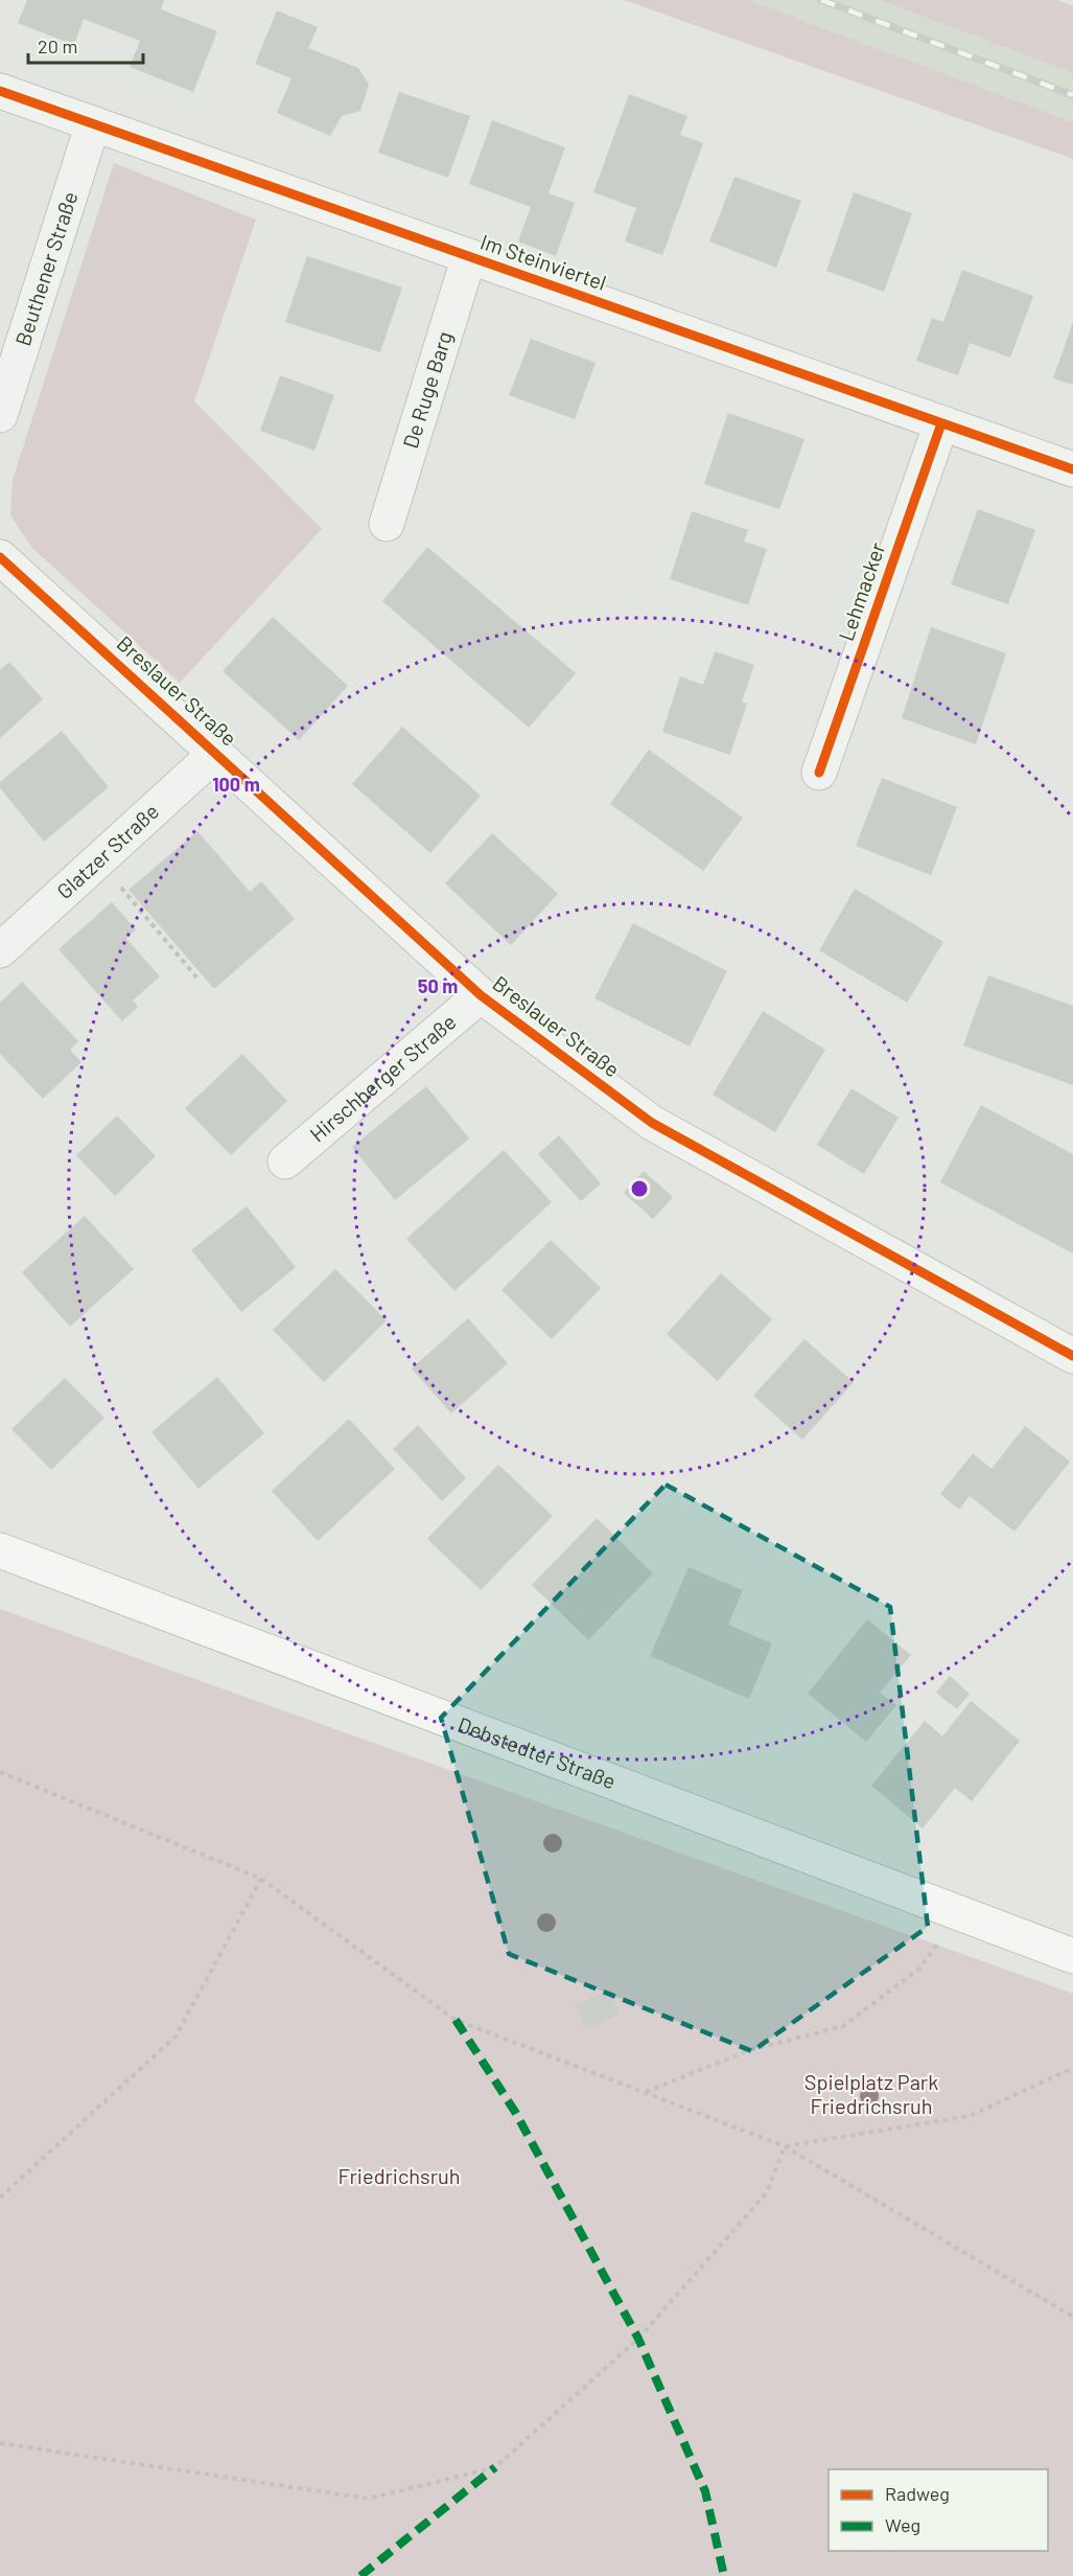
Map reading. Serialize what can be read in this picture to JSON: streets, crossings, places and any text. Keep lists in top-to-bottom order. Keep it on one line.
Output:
{"streets":{"main road":["Debstedter Straße"],"street":["Im Steinviertel","Beuthener Straße","De Ruge Barg","Lehmacker","Breslauer Straße","Glatzer Straße","Hirschberger Straße"]},"crossings":[["Im Steinviertel","Beuthener Straße"],["Im Steinviertel","De Ruge Barg"],["Im Steinviertel","Lehmacker"],["Breslauer Straße","Glatzer Straße"],["Breslauer Straße","Hirschberger Straße"]],"parks":["Spielplatz Park Friedrichsruh","Friedrichsruh"],"legend":["Radweg","Weg"],"scale_bar":"20 m","rings":["100 m","50 m"]}
